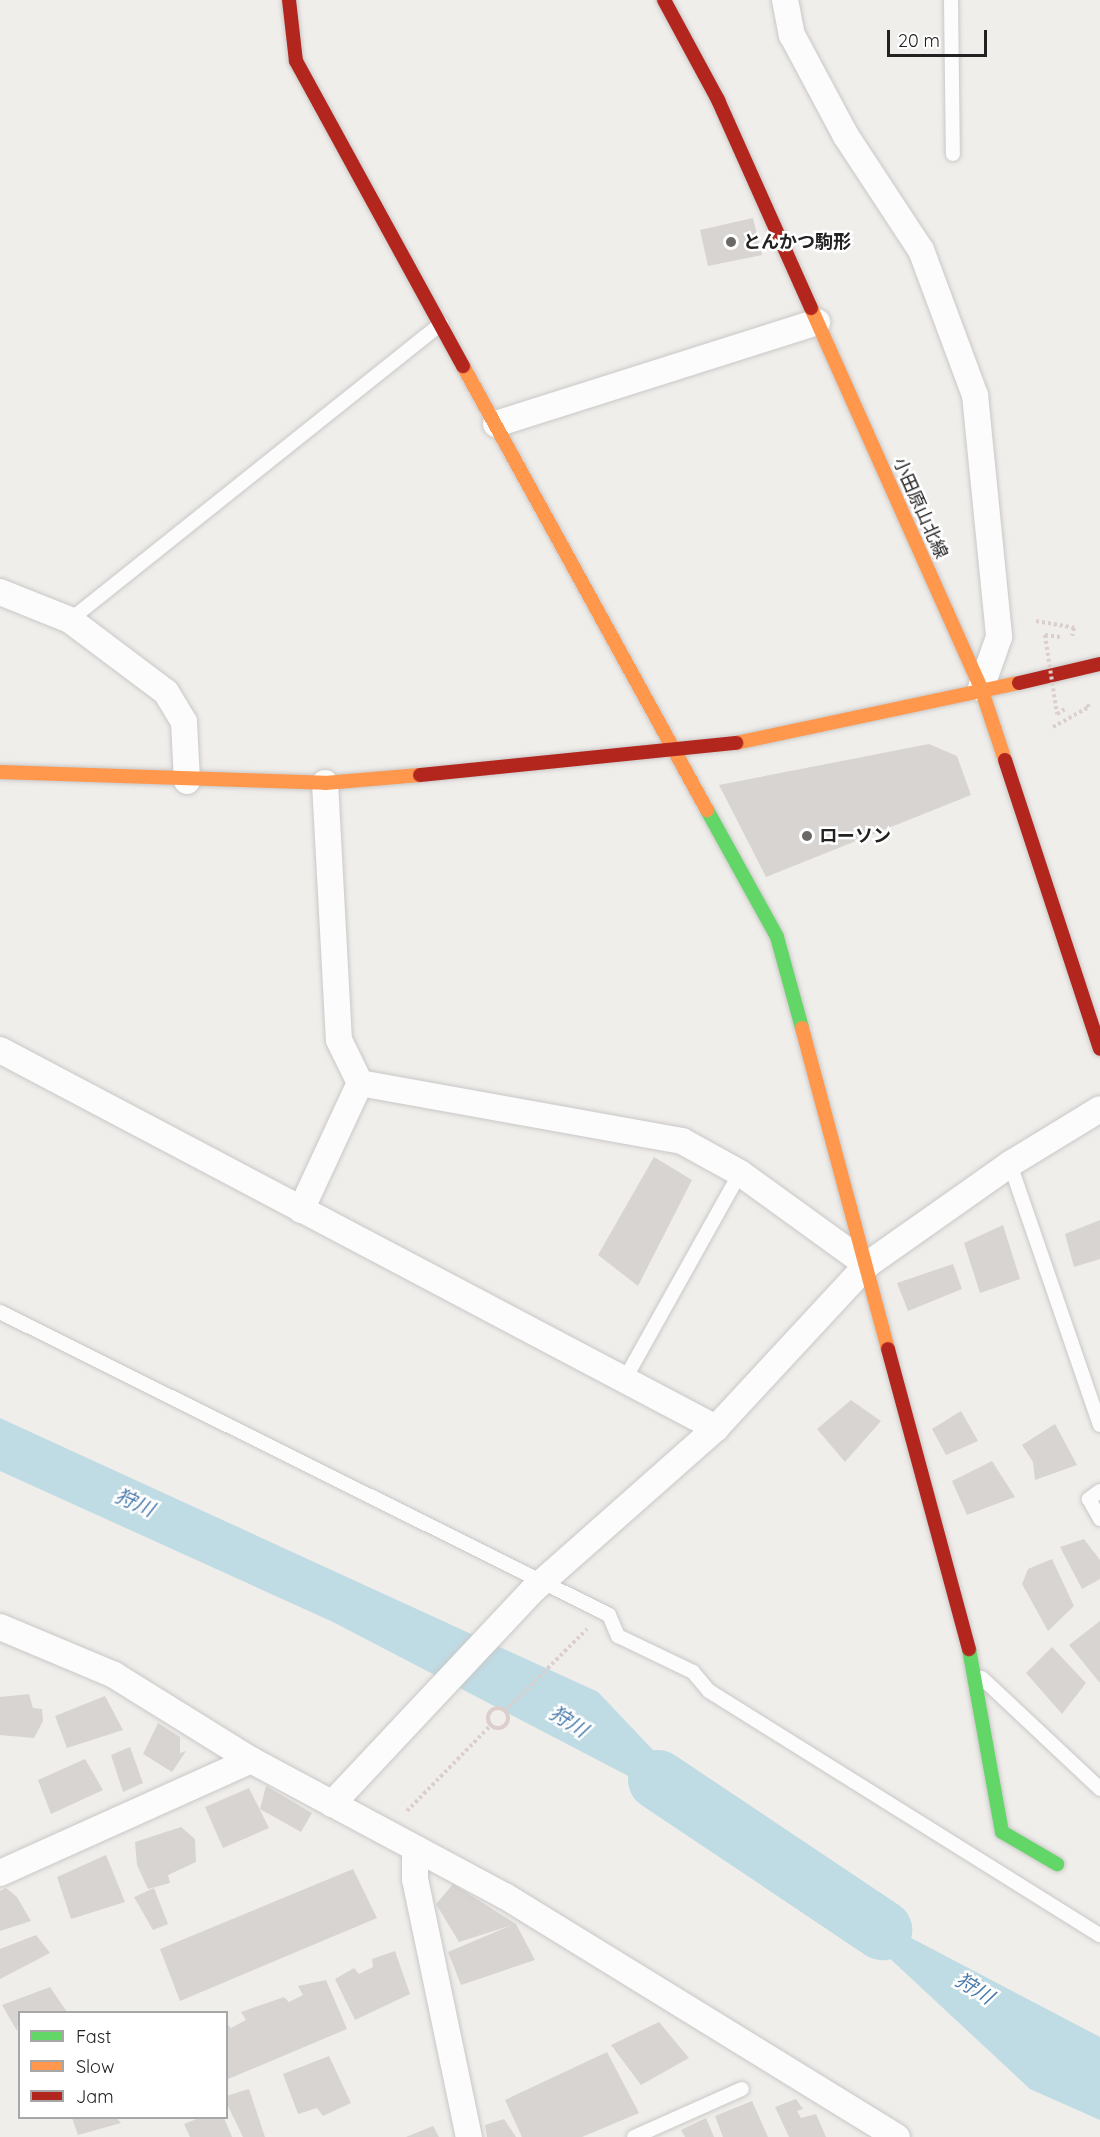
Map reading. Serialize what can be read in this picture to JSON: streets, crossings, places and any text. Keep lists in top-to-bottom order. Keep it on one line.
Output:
{"streets":{"street":["小田原山北線"]},"water":["狩川"],"places":["とんかつ駒形","ローソン"],"legend":["Fast","Slow","Jam"],"scale_bar":"20 m"}
